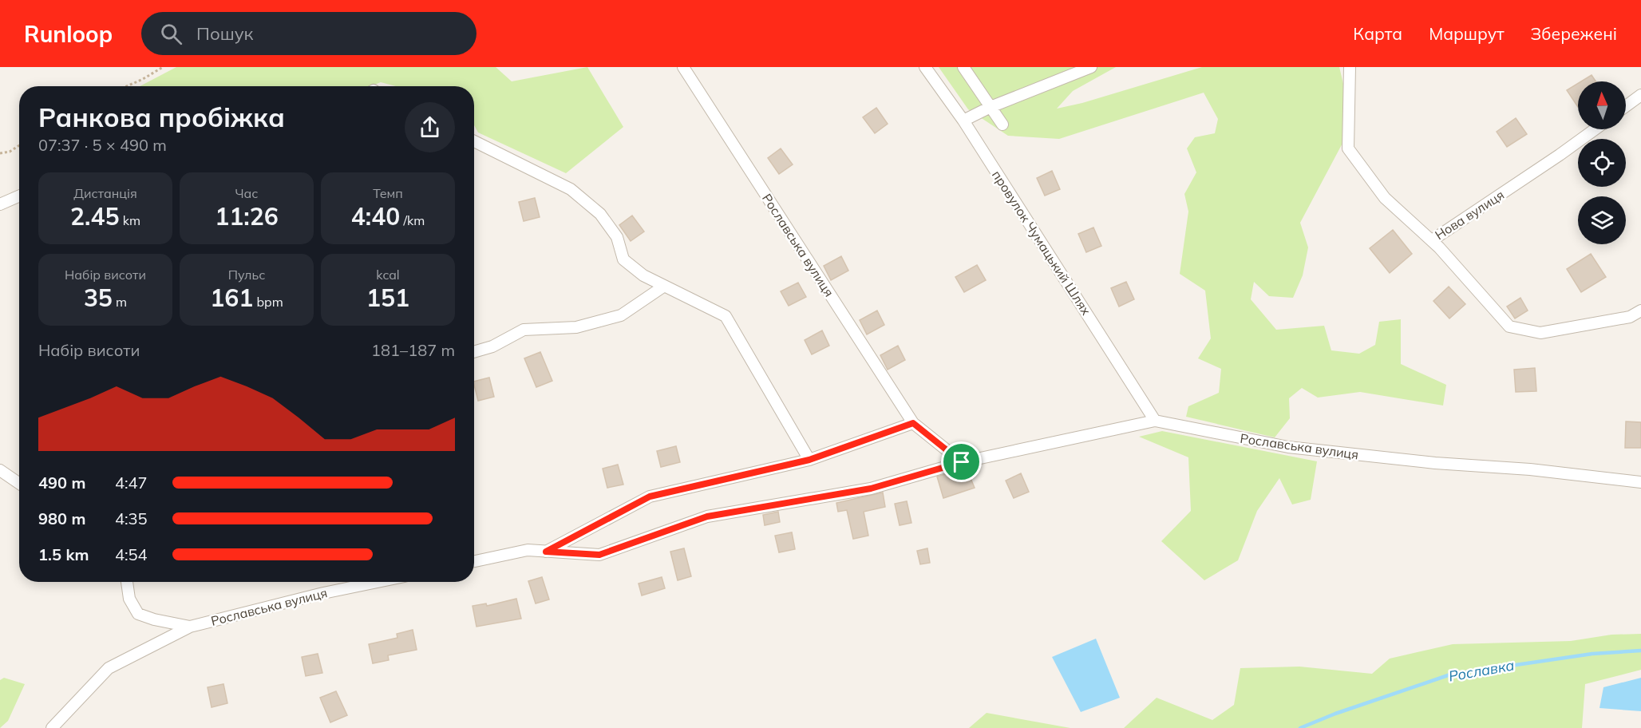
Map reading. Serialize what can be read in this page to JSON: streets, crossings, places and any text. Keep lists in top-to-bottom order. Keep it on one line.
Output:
{"streets":{"street":["Нова вулиця","провулок Чумацький Шлях","Рославська вулиця"]},"crossings":[["провулок Чумацький Шлях","Рославська вулиця"]],"water":["Рославка"],"north":"top","page":{"header":"Runloop","search":"Пошук","nav":["Карта","Маршрут","Збережені"],"heading":["Ранкова пробіжка","07:37 · 5 × 490 m"],"stats":[["Дистанція","2.45 km"],["Час","11:26"],["Темп","4:40 /km"],["Набір висоти","35 m"],["Пульс","161 bpm"],["kcal","151"]],"chart":["Набір висоти","181–187 m"],"list":[{"name":"490 m","note":"4:47"},{"name":"980 m","note":"4:35"},{"name":"1.5 km","note":"4:54"}]}}
